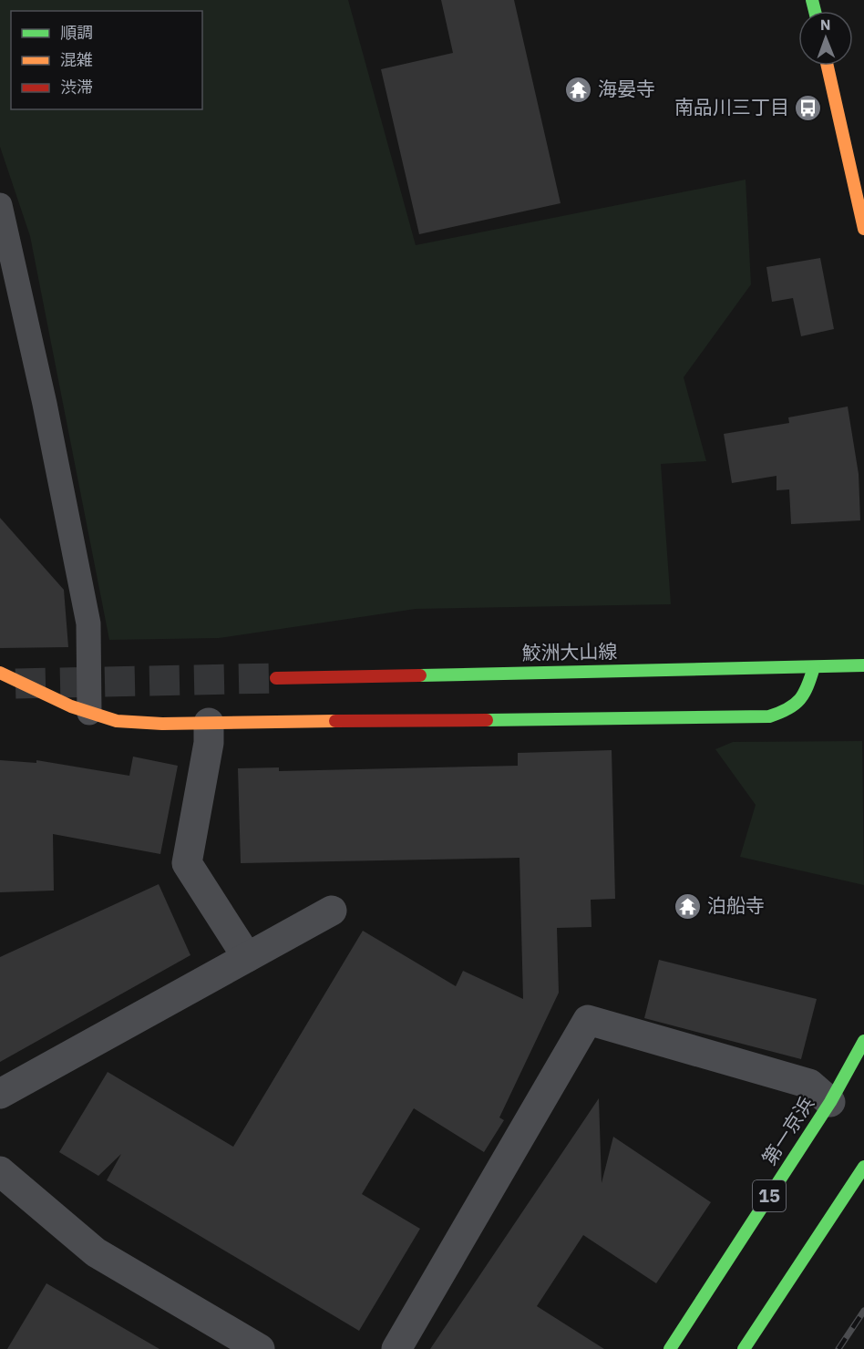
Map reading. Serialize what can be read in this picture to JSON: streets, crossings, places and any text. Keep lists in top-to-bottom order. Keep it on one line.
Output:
{"streets":{"main road":["鮫洲大山線","第一京浜","15"]},"places":{"temple":["海晏寺","泊船寺"],"bus stop":["南品川三丁目"]},"legend":["順調","混雑","渋滞"],"north":"top"}
